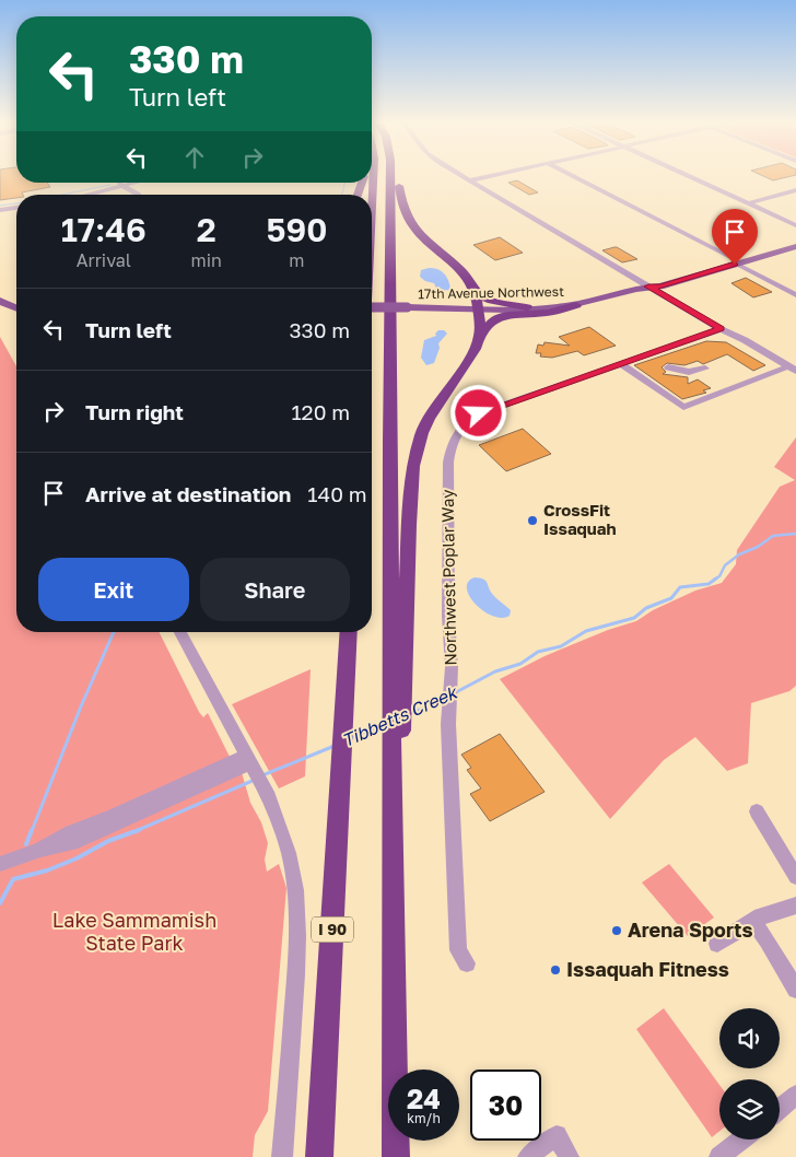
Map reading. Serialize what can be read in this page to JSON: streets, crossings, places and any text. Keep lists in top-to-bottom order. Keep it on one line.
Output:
{"streets":{"highway":["I 90"],"main road":["17th Avenue Northwest"],"street":["Northwest Poplar Way"]},"water":["Tibbetts Creek"],"parks":["Lake Sammamish State Park"],"places":["CrossFit Issaquah","Arena Sports","Issaquah Fitness"],"page":{"turn":["330 m","Turn left"],"eta":["17:46","Arrival","2","min","590","m"],"list":[{"name":"Turn left","value":"330 m"},{"name":"Turn right","value":"120 m"},{"name":"Arrive at destination","value":"140 m"}],"buttons":["Exit","Share"],"speed":"24 km/h","limit":"30"}}
